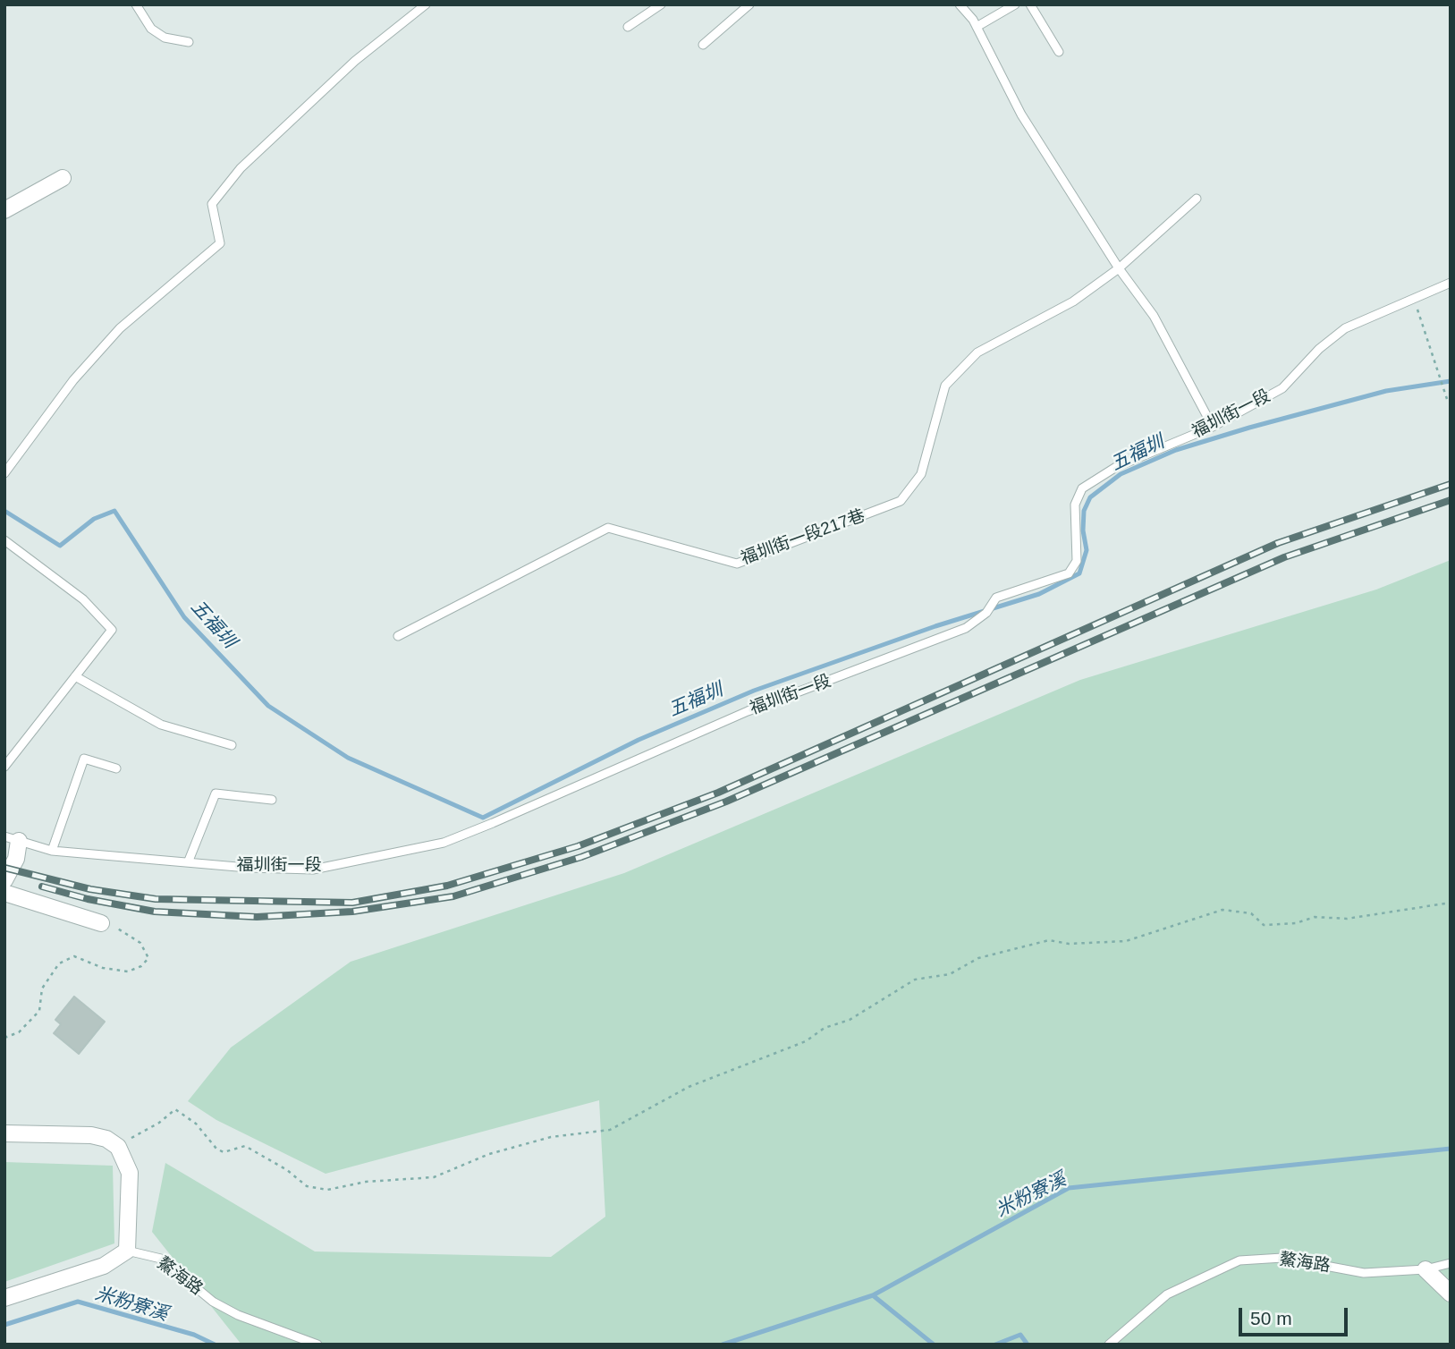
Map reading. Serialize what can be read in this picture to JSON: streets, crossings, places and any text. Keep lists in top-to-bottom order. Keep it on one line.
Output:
{"streets":{"lane":["福圳街一段","福圳街一段217巷","鰲海路"]},"water":["五福圳","米粉寮溪"],"scale_bar":"50 m"}
